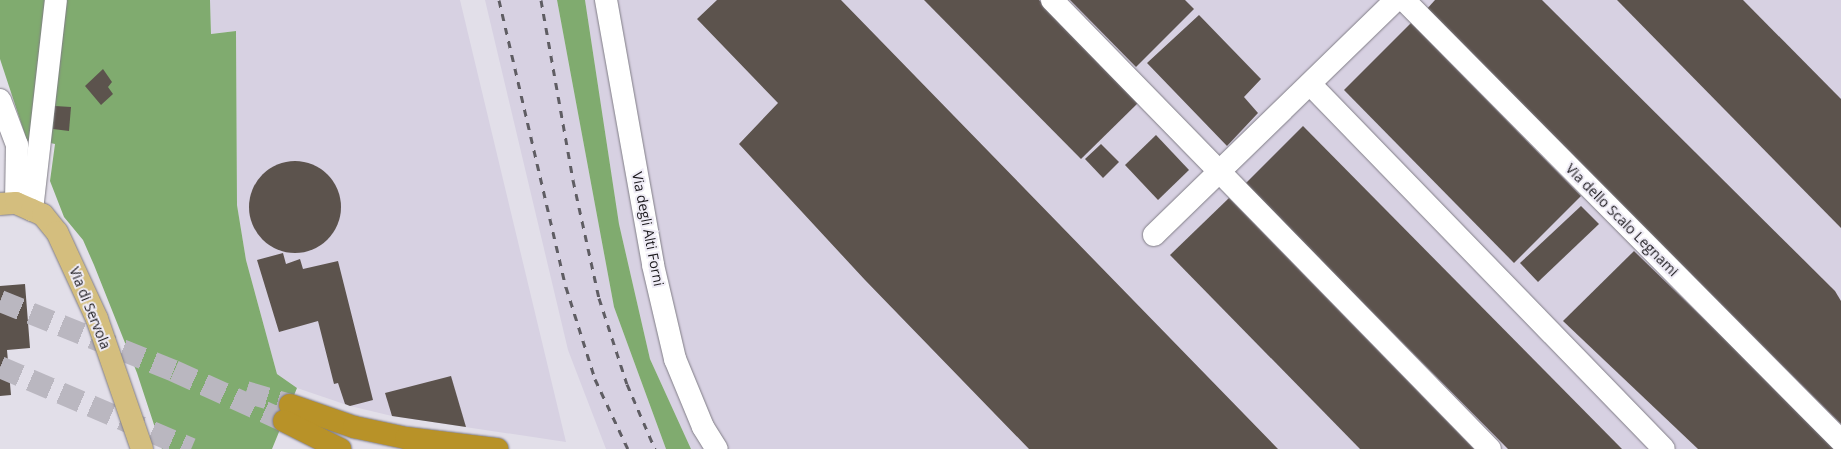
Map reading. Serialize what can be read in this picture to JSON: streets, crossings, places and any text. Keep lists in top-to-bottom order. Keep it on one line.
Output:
{"streets":{"main road":["Via di Servola"],"street":["Via dello Scalo Legnami","Via degli Alti Forni"]}}
